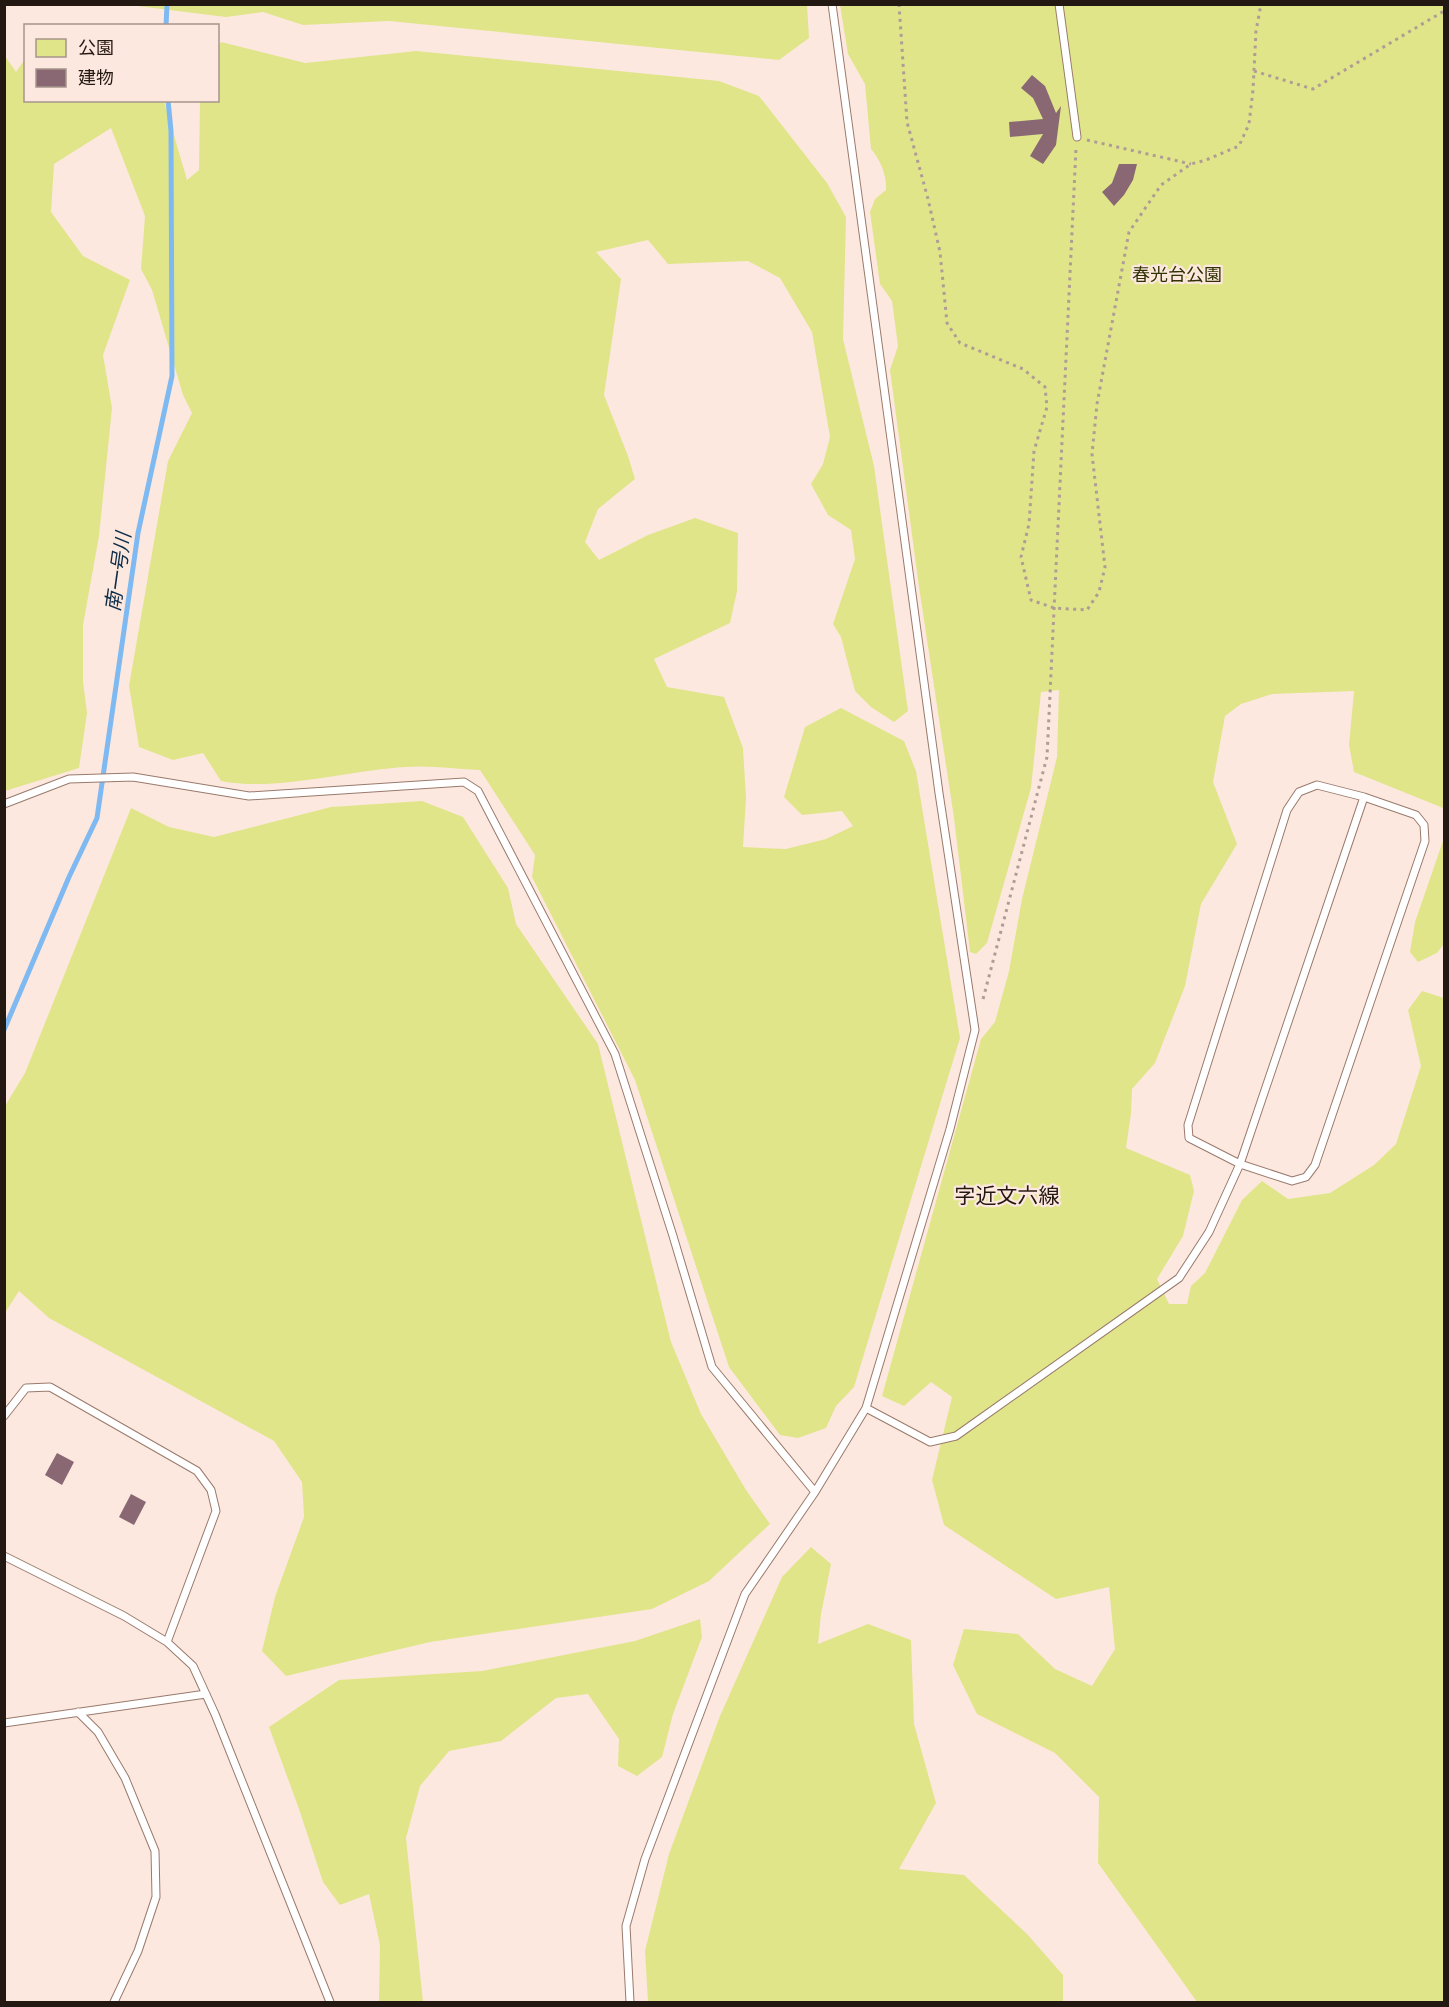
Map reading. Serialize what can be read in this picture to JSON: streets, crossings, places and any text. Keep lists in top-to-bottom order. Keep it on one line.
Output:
{"districts":["字近文六線"],"water":["南一号川"],"parks":["春光台公園"],"legend":["公園","建物"]}
